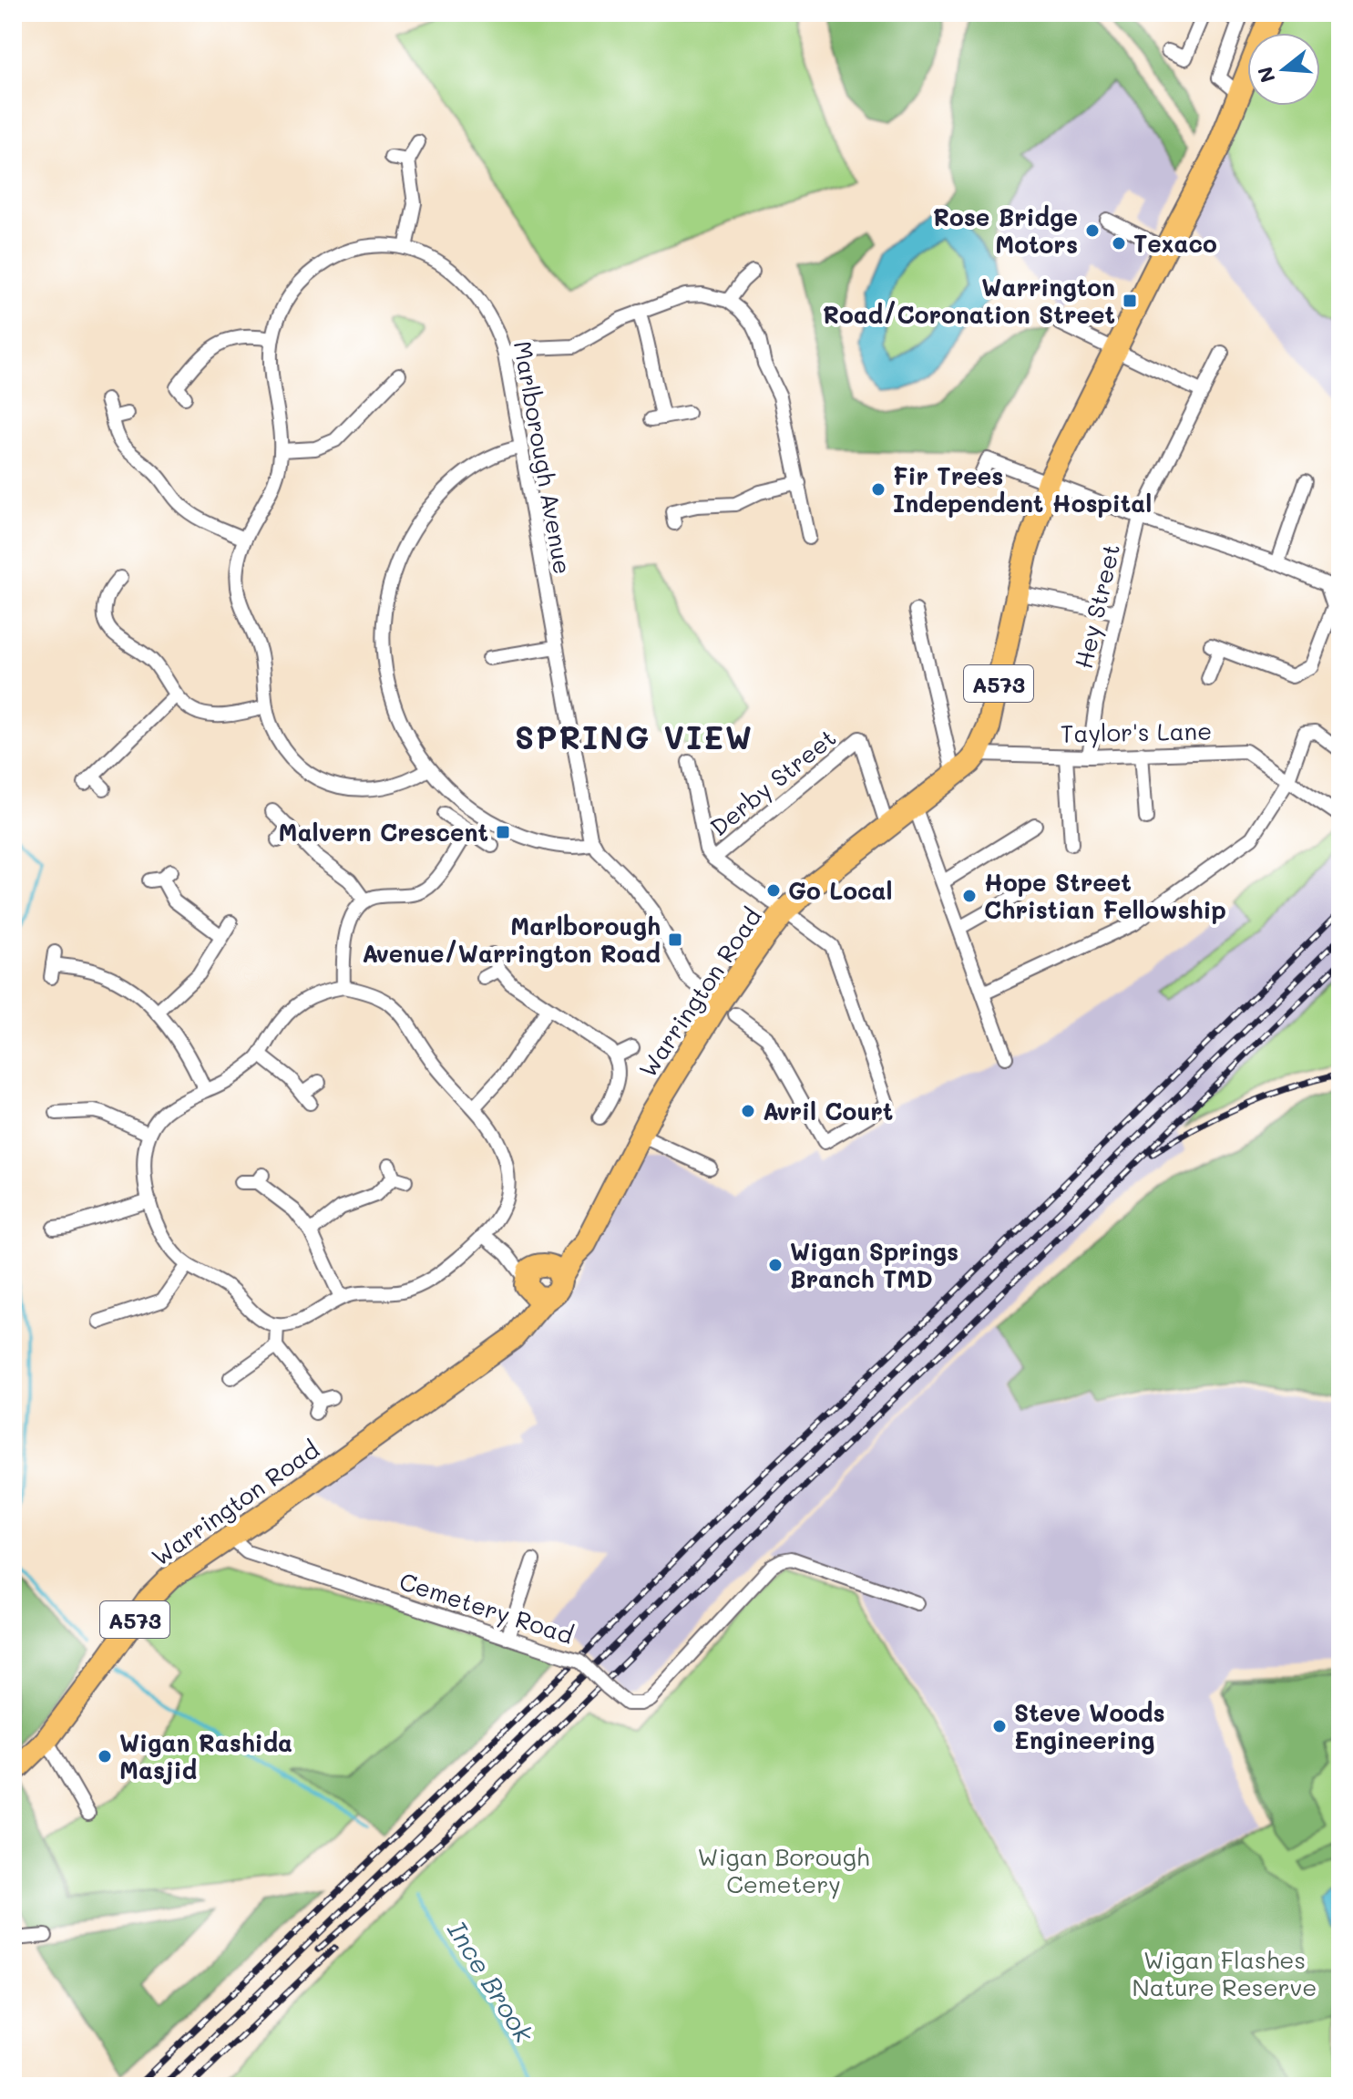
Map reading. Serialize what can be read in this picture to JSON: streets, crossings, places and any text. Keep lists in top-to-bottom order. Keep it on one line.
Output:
{"streets":{"main road":["A573","Warrington Road"],"street":["Marlborough Avenue","Hey Street","Taylor's Lane","Derby Street","Cemetery Road"]},"crossings":[["Marlborough Avenue","Warrington Road"],["Hey Street","Taylor's Lane"],["Taylor's Lane","Warrington Road"],["Derby Street","Warrington Road"],["Warrington Road","Cemetery Road"]],"districts":["SPRING VIEW"],"water":["Ince Brook"],"parks":["Wigan Borough Cemetery","Wigan Flashes Nature Reserve"],"places":{"other":["Rose Bridge Motors","Texaco","Fir Trees Independent Hospital","Go Local","Hope Street Christian Fellowship","Avril Court","Wigan Springs Branch TMD","Steve Woods Engineering","Wigan Rashida Masjid"],"transit":["Warrington Road/Coronation Street","Malvern Crescent","Marlborough Avenue/Warrington Road"]},"north":"left"}
